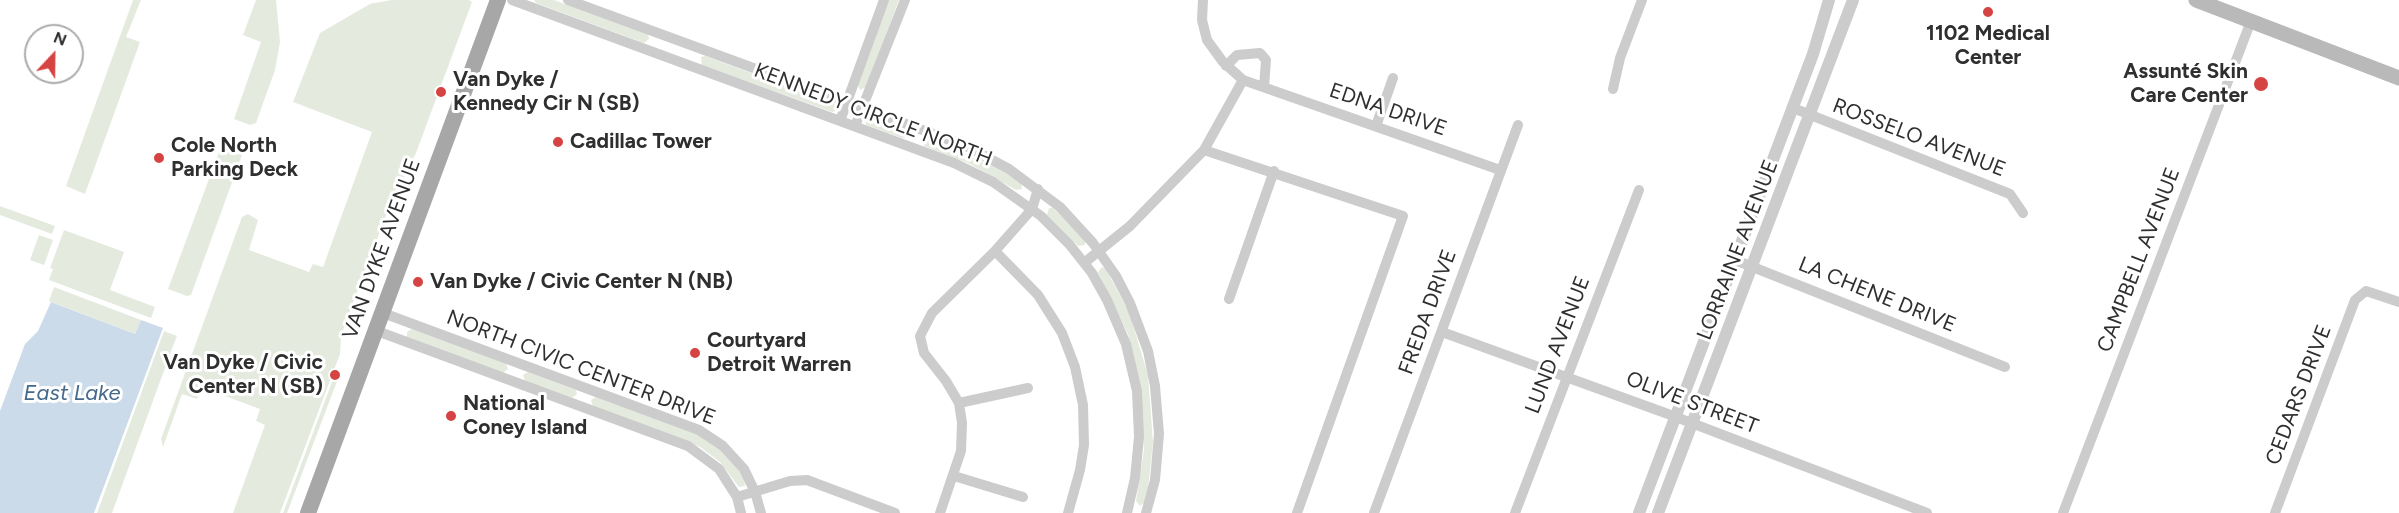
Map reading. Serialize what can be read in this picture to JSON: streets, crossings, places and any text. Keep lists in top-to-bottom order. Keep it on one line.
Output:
{"streets":{"main road":["VAN DYKE AVENUE"],"street":["EDNA DRIVE","KENNEDY CIRCLE NORTH","ROSSELO AVENUE","LORRAINE AVENUE","CAMPBELL AVENUE","LA CHENE DRIVE","FREDA DRIVE","LUND AVENUE","NORTH CIVIC CENTER DRIVE","CEDARS DRIVE","OLIVE STREET"]},"crossings":[["EDNA DRIVE","FREDA DRIVE"],["ROSSELO AVENUE","LORRAINE AVENUE"],["VAN DYKE AVENUE","NORTH CIVIC CENTER DRIVE"],["LORRAINE AVENUE","LA CHENE DRIVE"],["LORRAINE AVENUE","OLIVE STREET"],["FREDA DRIVE","OLIVE STREET"],["LUND AVENUE","OLIVE STREET"]],"water":["East Lake"],"places":["1102 Medical Center","Assunté Skin Care Center","Van Dyke / Kennedy Cir N (SB)","Cadillac Tower","Cole North Parking Deck","Van Dyke / Civic Center N (NB)","Courtyard Detroit Warren","Van Dyke / Civic Center N (SB)","National Coney Island"],"north":"top"}
